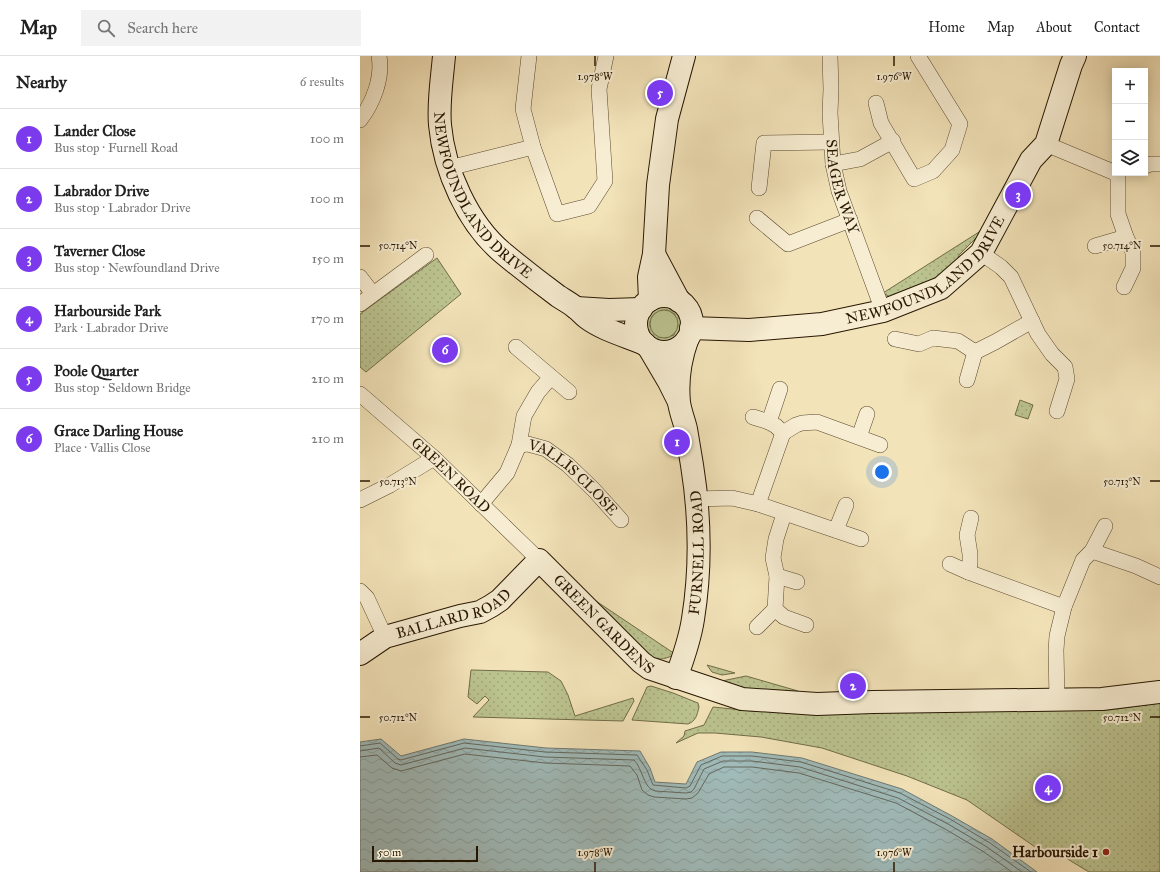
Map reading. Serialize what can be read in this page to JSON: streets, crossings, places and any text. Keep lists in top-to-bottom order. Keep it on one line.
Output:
{"streets":{"street":["SEAGER WAY","NEWFOUNDLAND DRIVE","GREEN ROAD","VALLIS CLOSE","FURNELL ROAD","BALLARD ROAD","GREEN GARDENS"]},"crossings":[["SEAGER WAY","NEWFOUNDLAND DRIVE"],["NEWFOUNDLAND DRIVE","FURNELL ROAD"],["GREEN ROAD","VALLIS CLOSE"],["GREEN ROAD","BALLARD ROAD"],["GREEN ROAD","GREEN GARDENS"],["FURNELL ROAD","GREEN GARDENS"],["BALLARD ROAD","GREEN GARDENS"]],"places":["Harbourside 1"],"scale_bar":"50 m","page":{"header":"Map","search":"Search here","nav":["Home","Map","About","Contact"],"heading":["Nearby","6 results"],"map_buttons":["+","−"],"pins":["5","3","6","1","2","4"],"list":[{"mark":"1","name":"Lander Close","note":"Bus stop · Furnell Road","value":"100 m"},{"mark":"2","name":"Labrador Drive","note":"Bus stop · Labrador Drive","value":"100 m"},{"mark":"3","name":"Taverner Close","note":"Bus stop · Newfoundland Drive","value":"150 m"},{"mark":"4","name":"Harbourside Park","note":"Park · Labrador Drive","value":"170 m"},{"mark":"5","name":"Poole Quarter","note":"Bus stop · Seldown Bridge","value":"210 m"},{"mark":"6","name":"Grace Darling House","note":"Place · Vallis Close","value":"210 m"}],"scale":"50 m"},"coordinates":["1.978°W","1.976°W","50.714°N","50.713°N","50.712°N"]}
